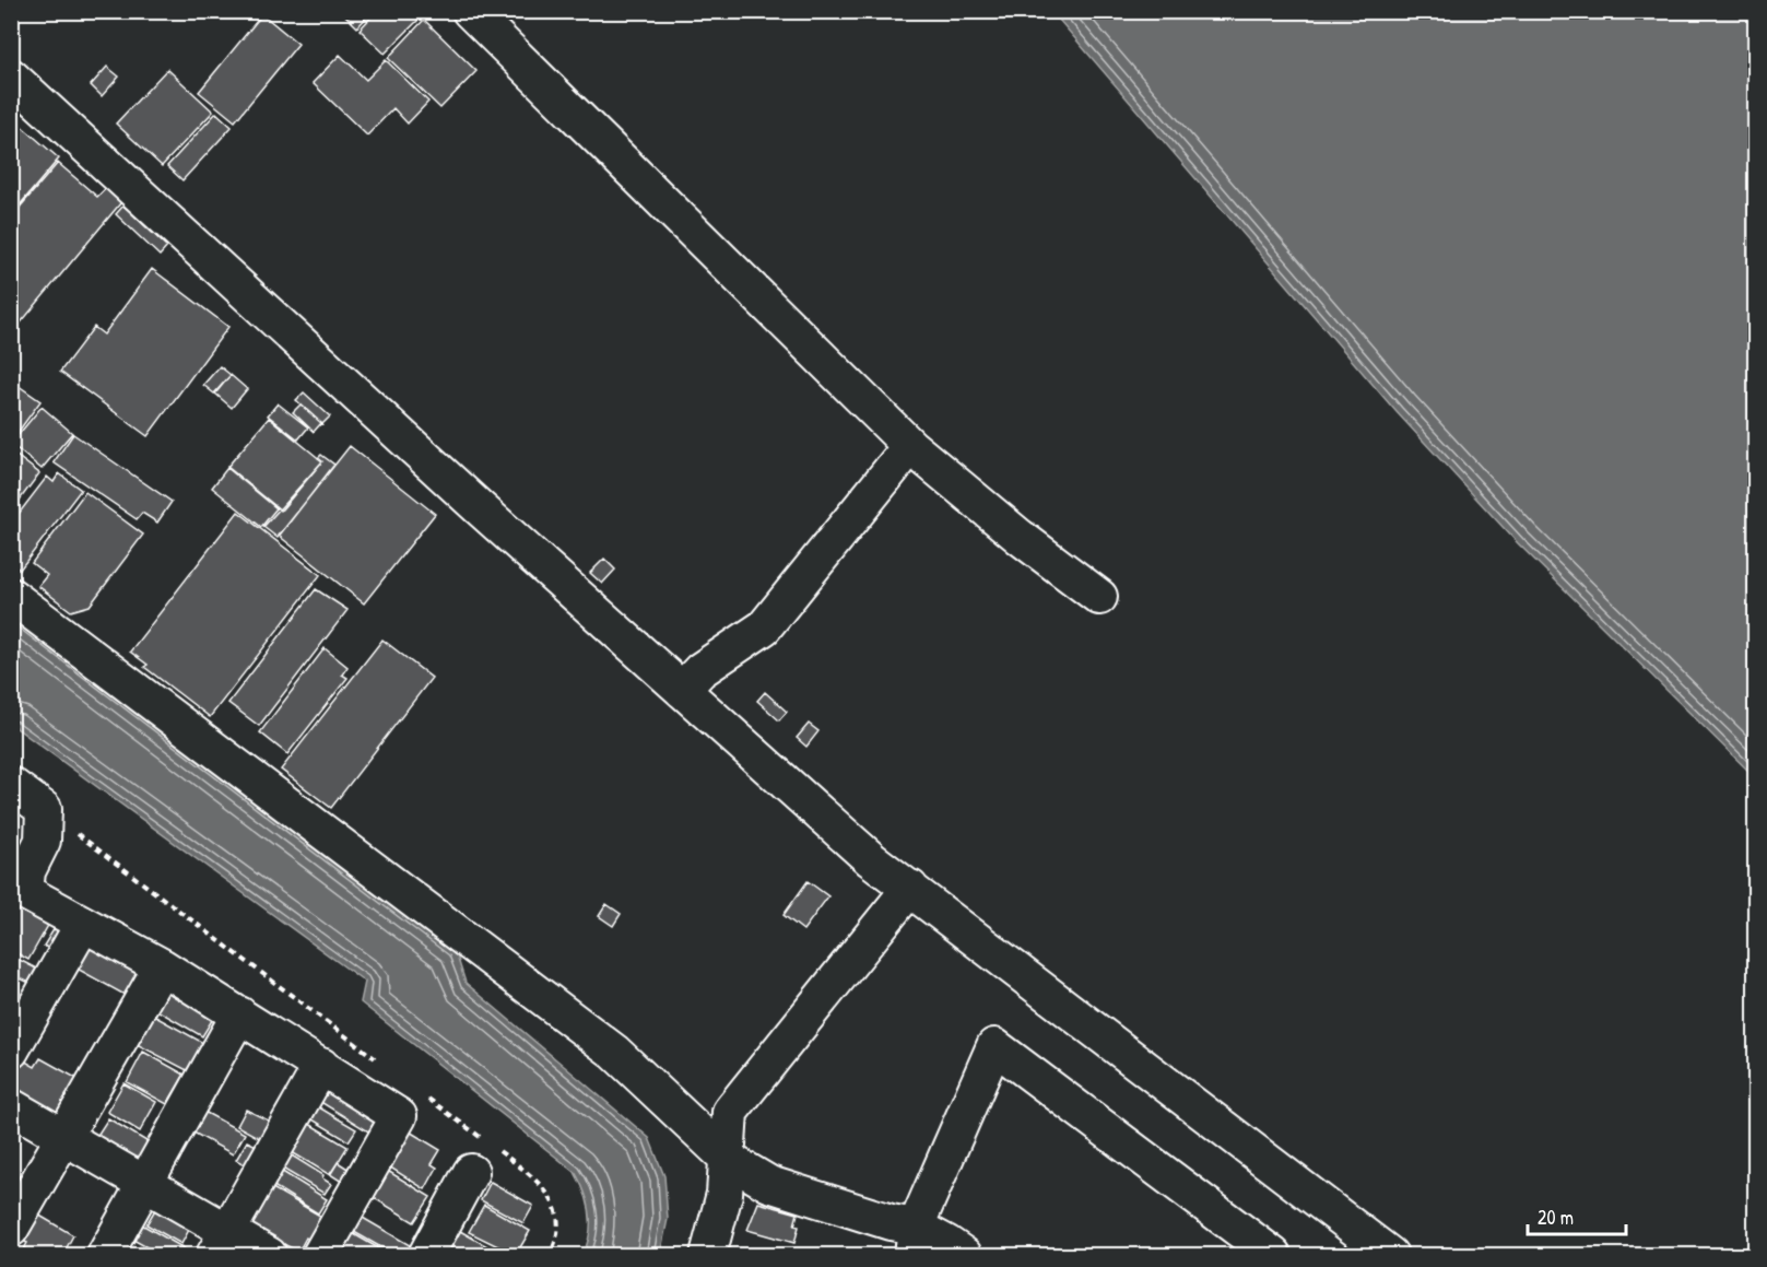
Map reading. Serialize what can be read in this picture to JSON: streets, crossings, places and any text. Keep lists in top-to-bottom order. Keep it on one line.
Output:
{"scale_bar":"20 m"}
